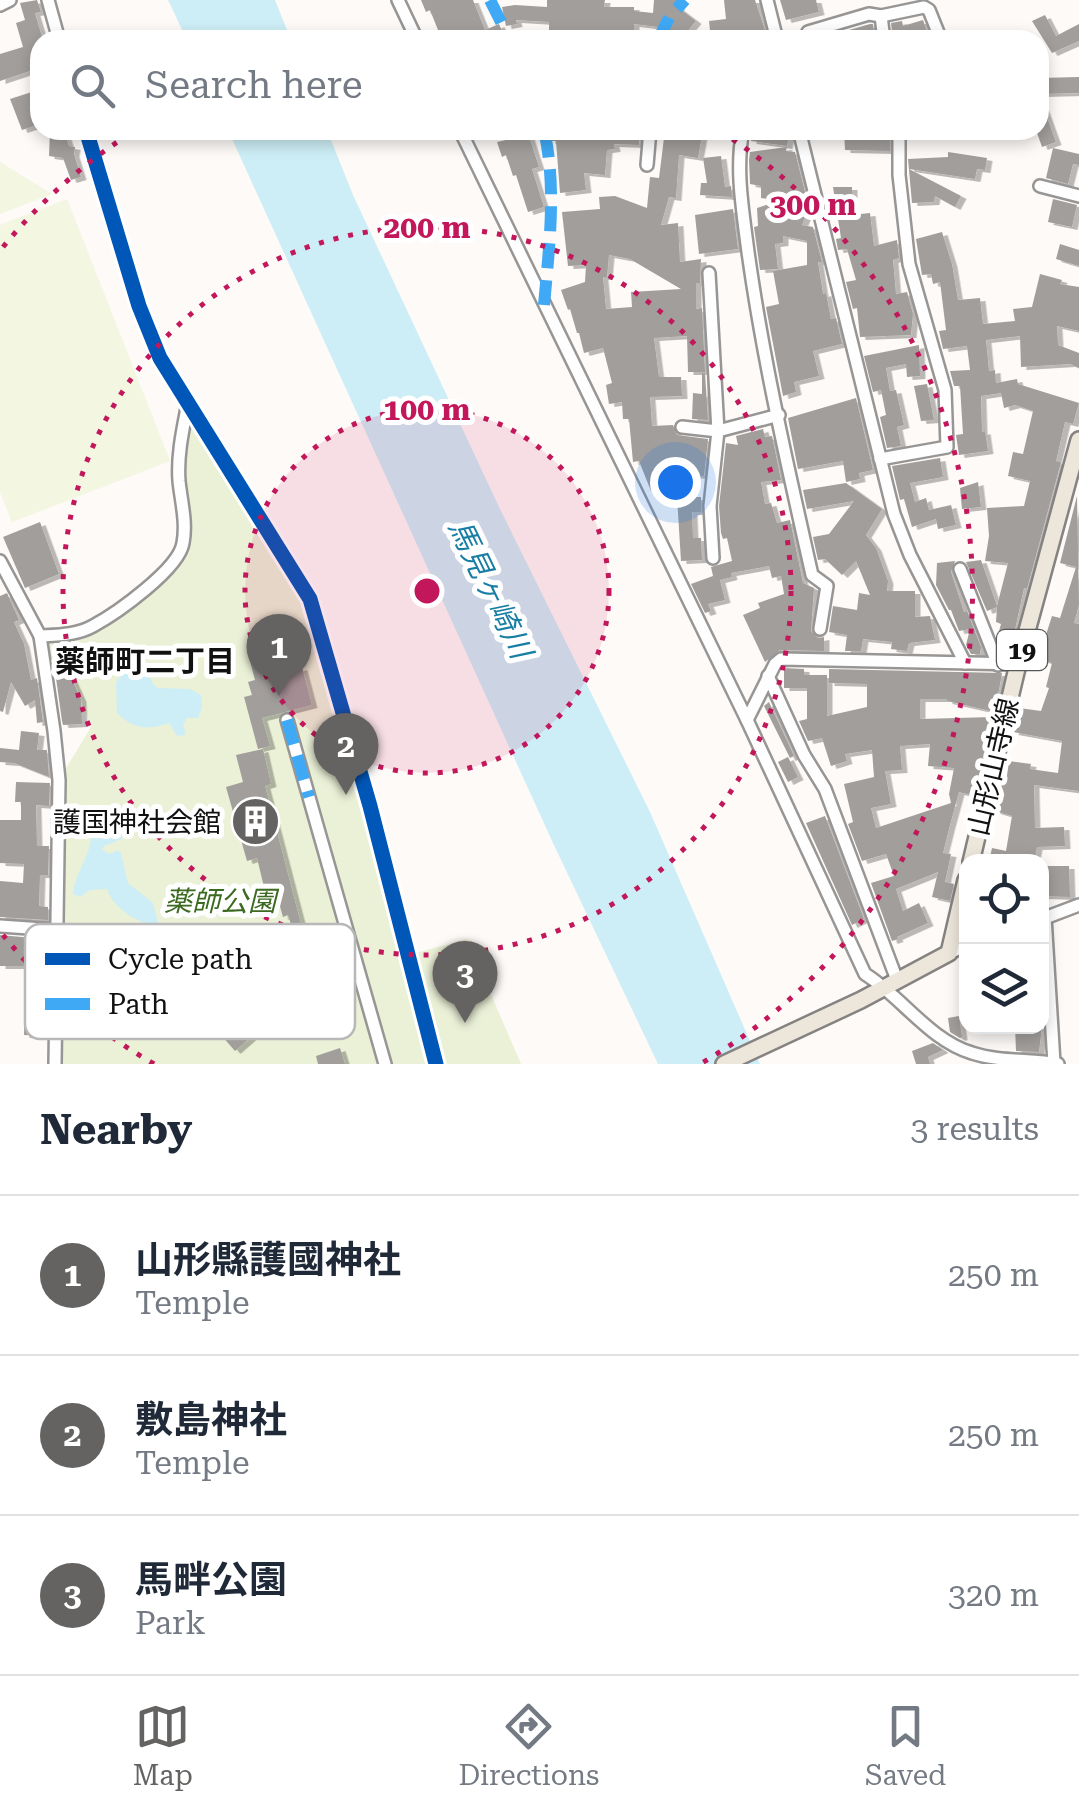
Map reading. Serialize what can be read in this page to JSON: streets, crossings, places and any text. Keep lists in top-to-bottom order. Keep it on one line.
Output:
{"streets":{"main road":["19","山形山寺線"]},"districts":["薬師町二丁目"],"water":["馬見ヶ崎川"],"parks":["薬師公園"],"places":{"building":["護国神社会館"]},"legend":["Cycle path","Path"],"page":{"search":"Search here","pins":["1","2","3"],"heading":["Nearby","3 results"],"list":[{"mark":"1","name":"山形縣護國神社","note":"Temple","value":"250 m"},{"mark":"2","name":"敷島神社","note":"Temple","value":"250 m"},{"mark":"3","name":"馬畔公園","note":"Park","value":"320 m"}],"nav":["Map","Directions","Saved"]},"rings":["300 m","200 m","100 m"]}
